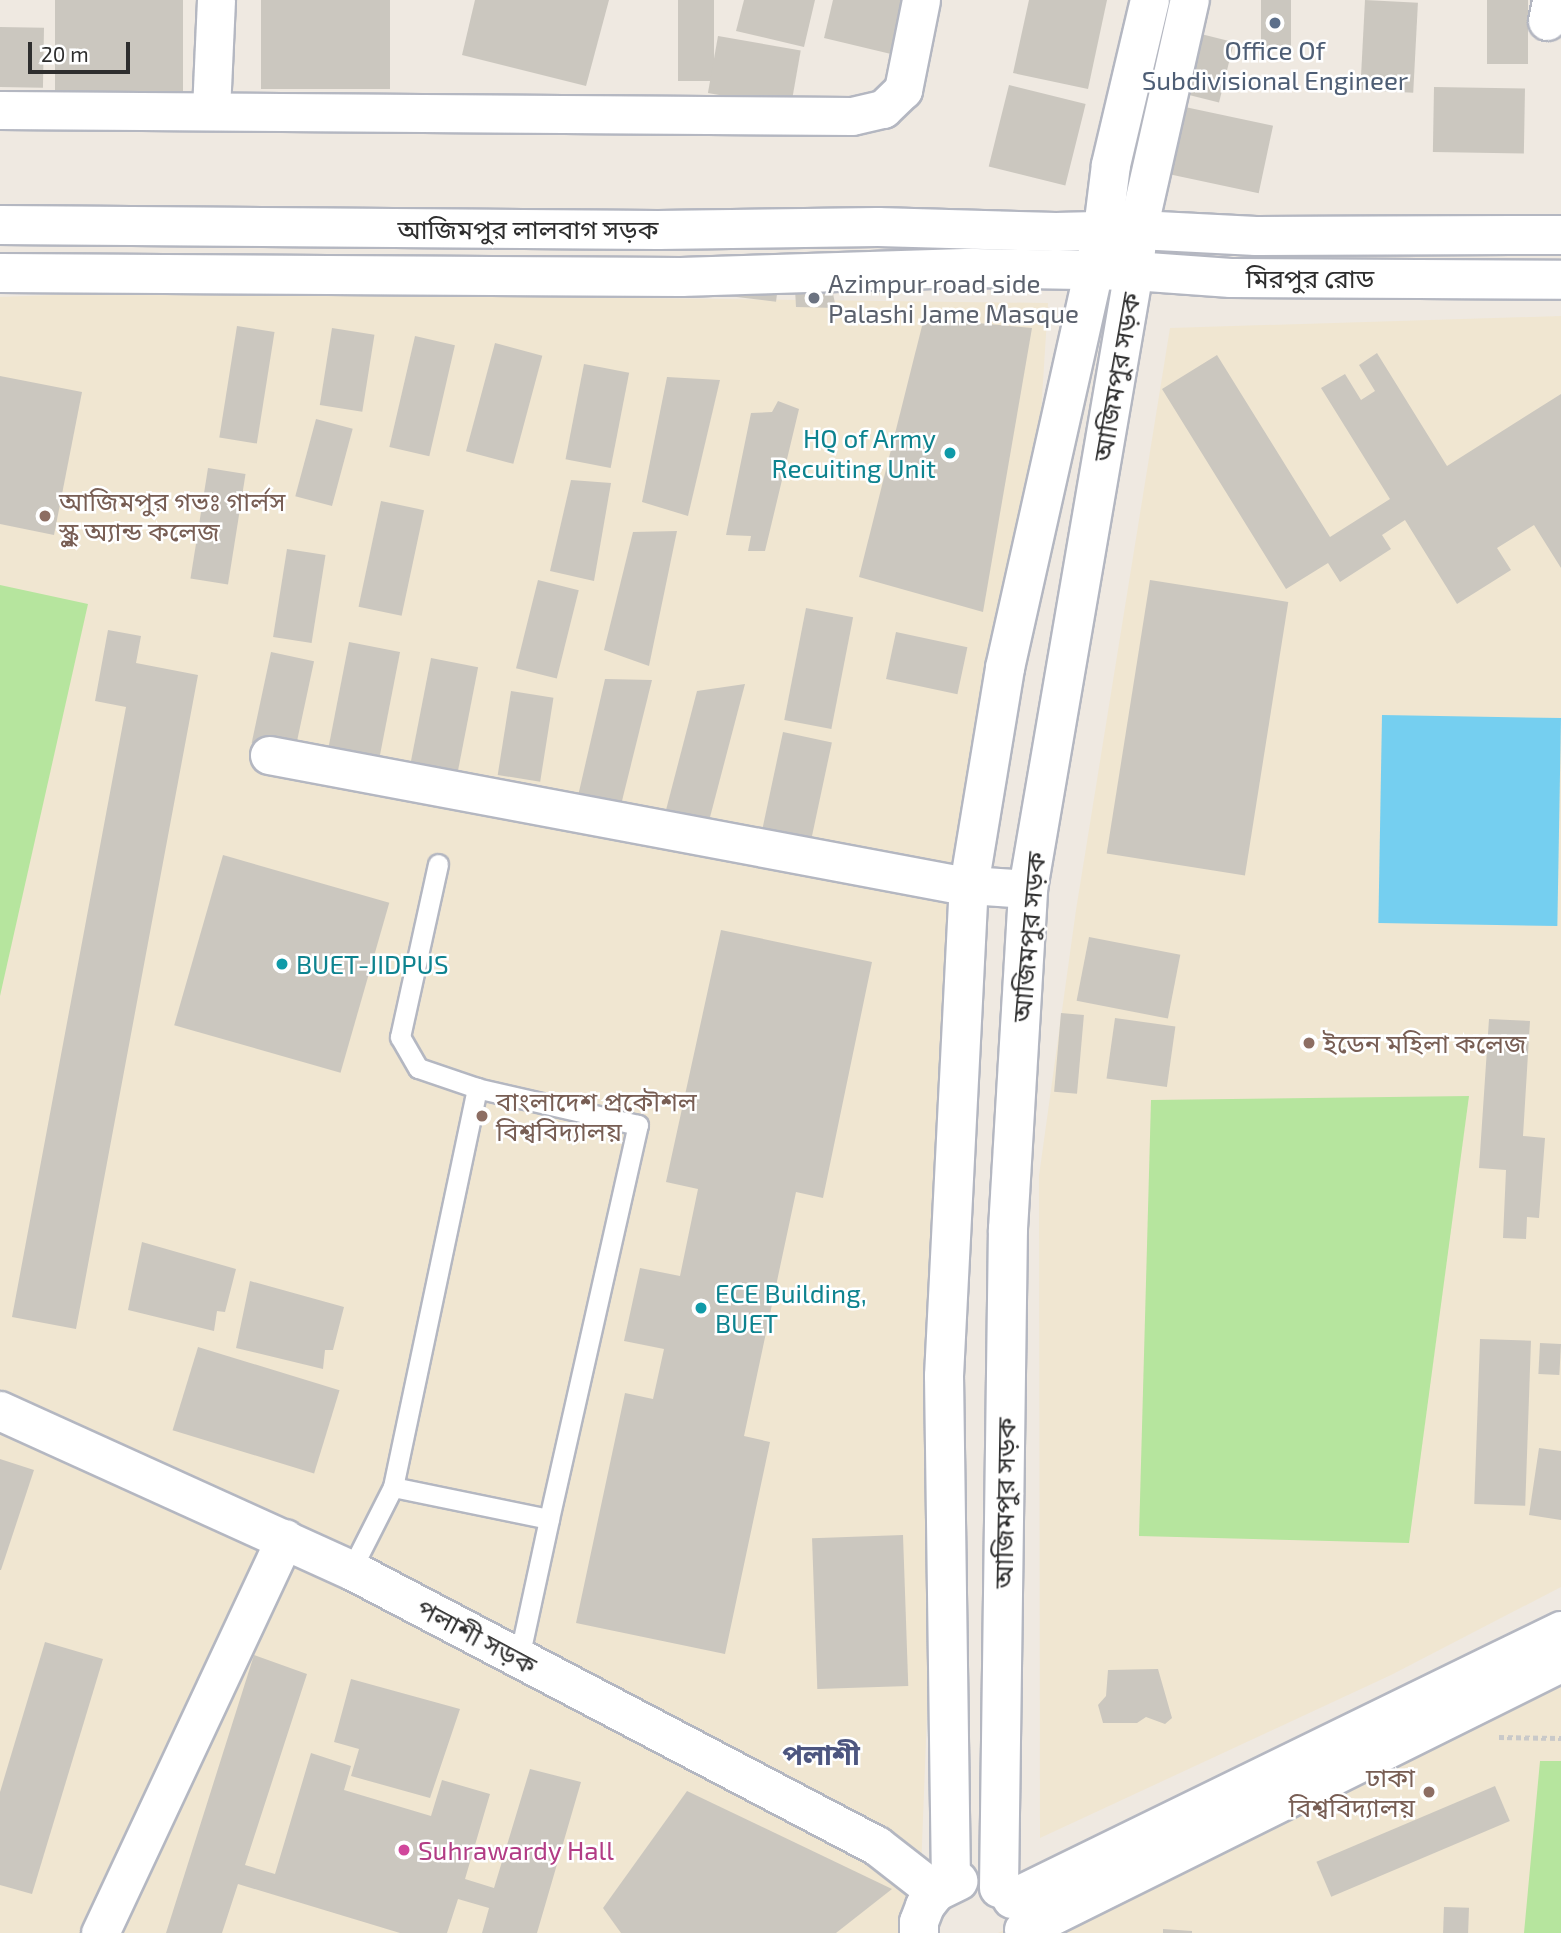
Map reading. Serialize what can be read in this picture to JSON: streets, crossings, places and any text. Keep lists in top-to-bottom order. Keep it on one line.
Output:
{"streets":{"main road":["আজিমপুর লালবাগ সড়ক","মিরপুর রোড","আজিমপুর সড়ক","পলাশী সড়ক"]},"crossings":[["আজিমপুর লালবাগ সড়ক","মিরপুর রোড"],["আজিমপুর লালবাগ সড়ক","আজিমপুর সড়ক"],["মিরপুর রোড","আজিমপুর সড়ক"],["আজিমপুর সড়ক","পলাশী সড়ক"]],"districts":["পলাশী"],"places":["Office Of Subdivisional Engineer","Azimpur road side Palashi Jame Masque","HQ of Army Recuiting Unit","আজিমপুর গভঃ গার্লস স্কুল অ্যান্ড কলেজ","BUET-JIDPUS","ইডেন মহিলা কলেজ","বাংলাদেশ প্রকৌশল বিশ্ববিদ্যালয়","ECE Building, BUET","ঢাকা বিশ্ববিদ্যালয়","Suhrawardy Hall"],"scale_bar":"20 m"}
